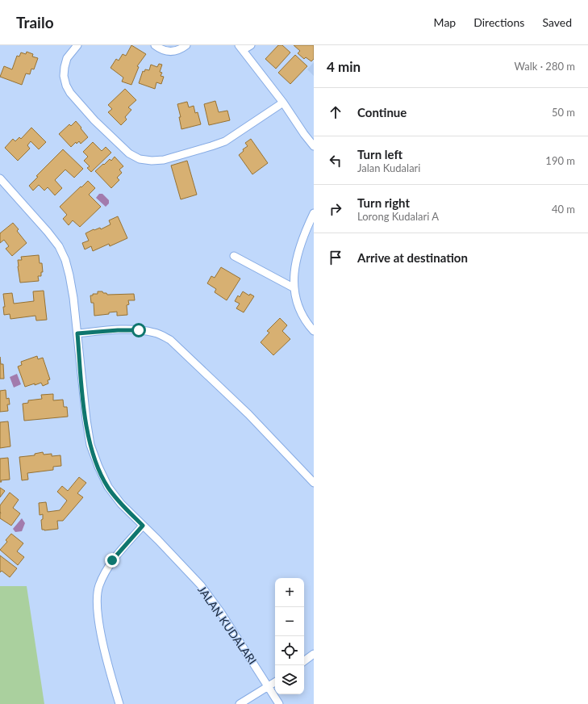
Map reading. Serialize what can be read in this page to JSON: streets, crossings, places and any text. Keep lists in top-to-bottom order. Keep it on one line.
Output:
{"streets":{"street":["JALAN KUDALARI"]},"page":{"header":"Trailo","nav":["Map","Directions","Saved"],"heading":["4 min","Walk · 280 m"],"list":[["Continue","50 m"],["Turn left","Jalan Kudalari","190 m"],["Turn right","Lorong Kudalari A","40 m"],"Arrive at destination"],"map_buttons":["+","−"]}}
